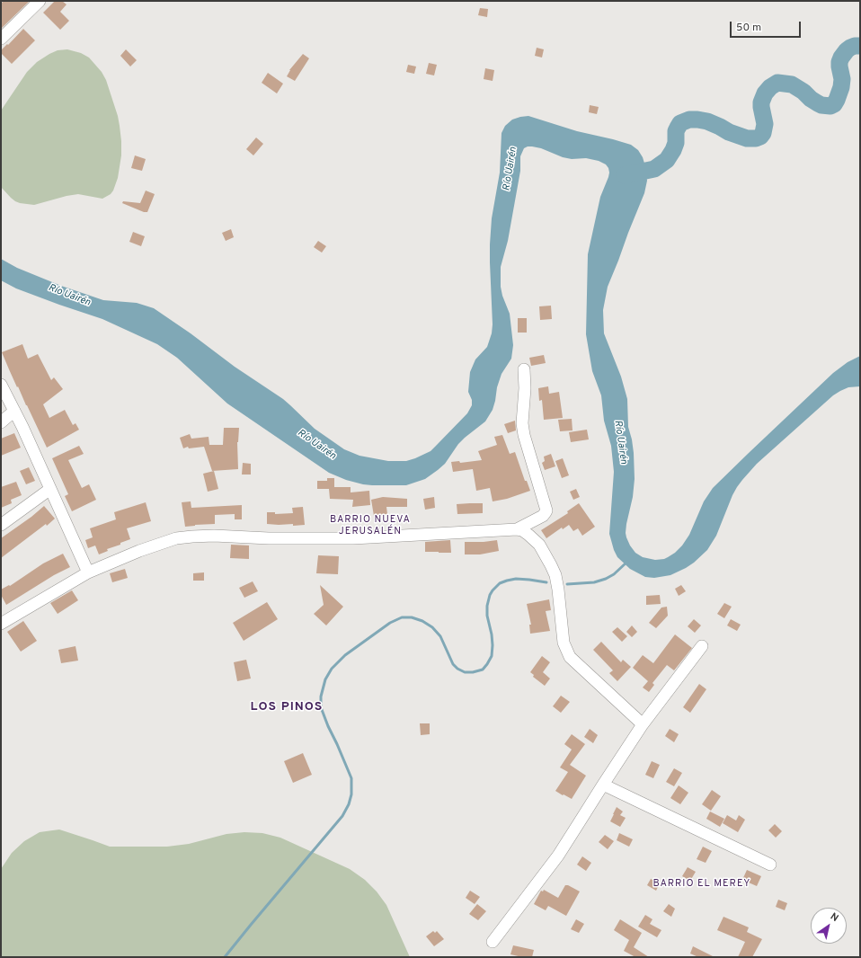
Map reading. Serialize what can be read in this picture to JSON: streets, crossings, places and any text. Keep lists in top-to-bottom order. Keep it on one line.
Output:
{"districts":["BARRIO NUEVA JERUSALÉN","LOS PINOS","BARRIO EL MEREY"],"water":["Río Uairén"],"scale_bar":"50 m","north":"top right"}
